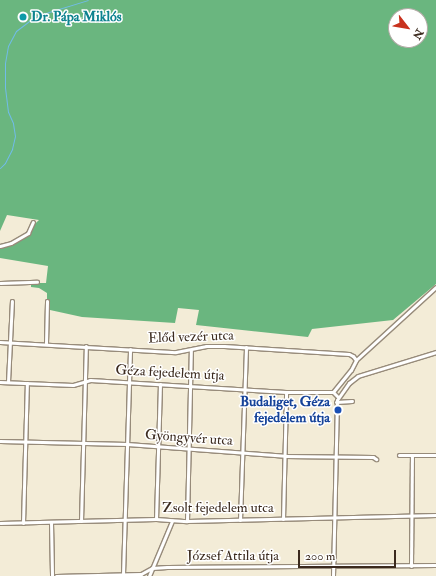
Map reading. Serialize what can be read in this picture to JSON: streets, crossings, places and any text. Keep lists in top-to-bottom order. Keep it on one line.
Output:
{"streets":{"street":["Előd vezér utca","Géza fejedelem útja","Gyöngyvér utca","Zsolt fejedelem utca","József Attila útja"]},"places":["Dr. Pápa Miklós","Budaliget, Géza fejedelem útja"],"scale_bar":"200 m","north":"bottom right"}
